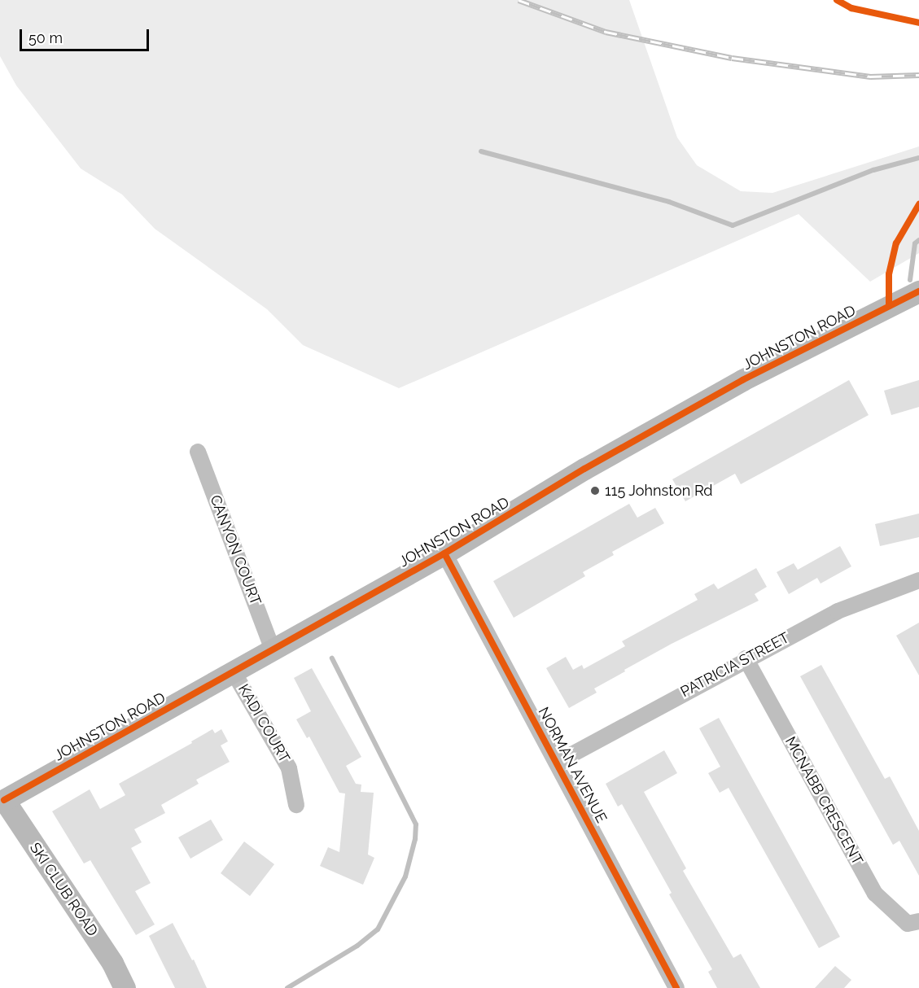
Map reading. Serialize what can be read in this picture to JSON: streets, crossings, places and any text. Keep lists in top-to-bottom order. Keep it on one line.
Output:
{"streets":{"street":["JOHNSTON ROAD","CANYON COURT","PATRICIA STREET","KADI COURT","NORMAN AVENUE","MCNABB CRESCENT","SKI CLUB ROAD"]},"crossings":[["JOHNSTON ROAD","CANYON COURT"],["JOHNSTON ROAD","KADI COURT"],["JOHNSTON ROAD","NORMAN AVENUE"],["JOHNSTON ROAD","SKI CLUB ROAD"],["PATRICIA STREET","NORMAN AVENUE"],["PATRICIA STREET","MCNABB CRESCENT"]],"places":["115 Johnston Rd"],"scale_bar":"50 m"}
